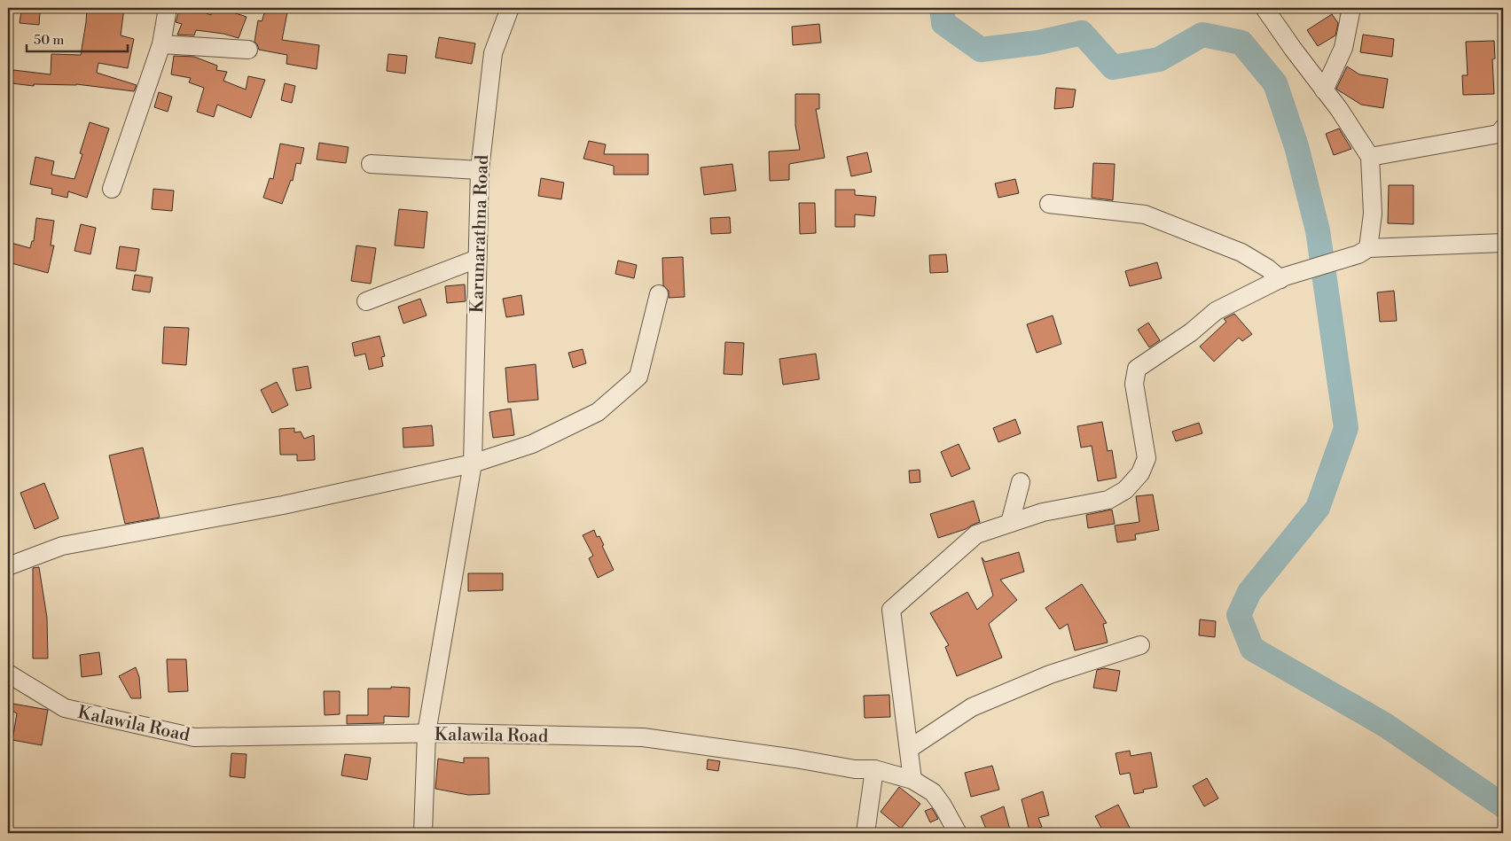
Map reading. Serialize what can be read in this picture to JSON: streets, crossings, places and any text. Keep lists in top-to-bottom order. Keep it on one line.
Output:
{"streets":{"street":["Karunarathna Road","Kalawila Road"]},"crossings":[["Karunarathna Road","Kalawila Road"]],"scale_bar":"50 m"}
